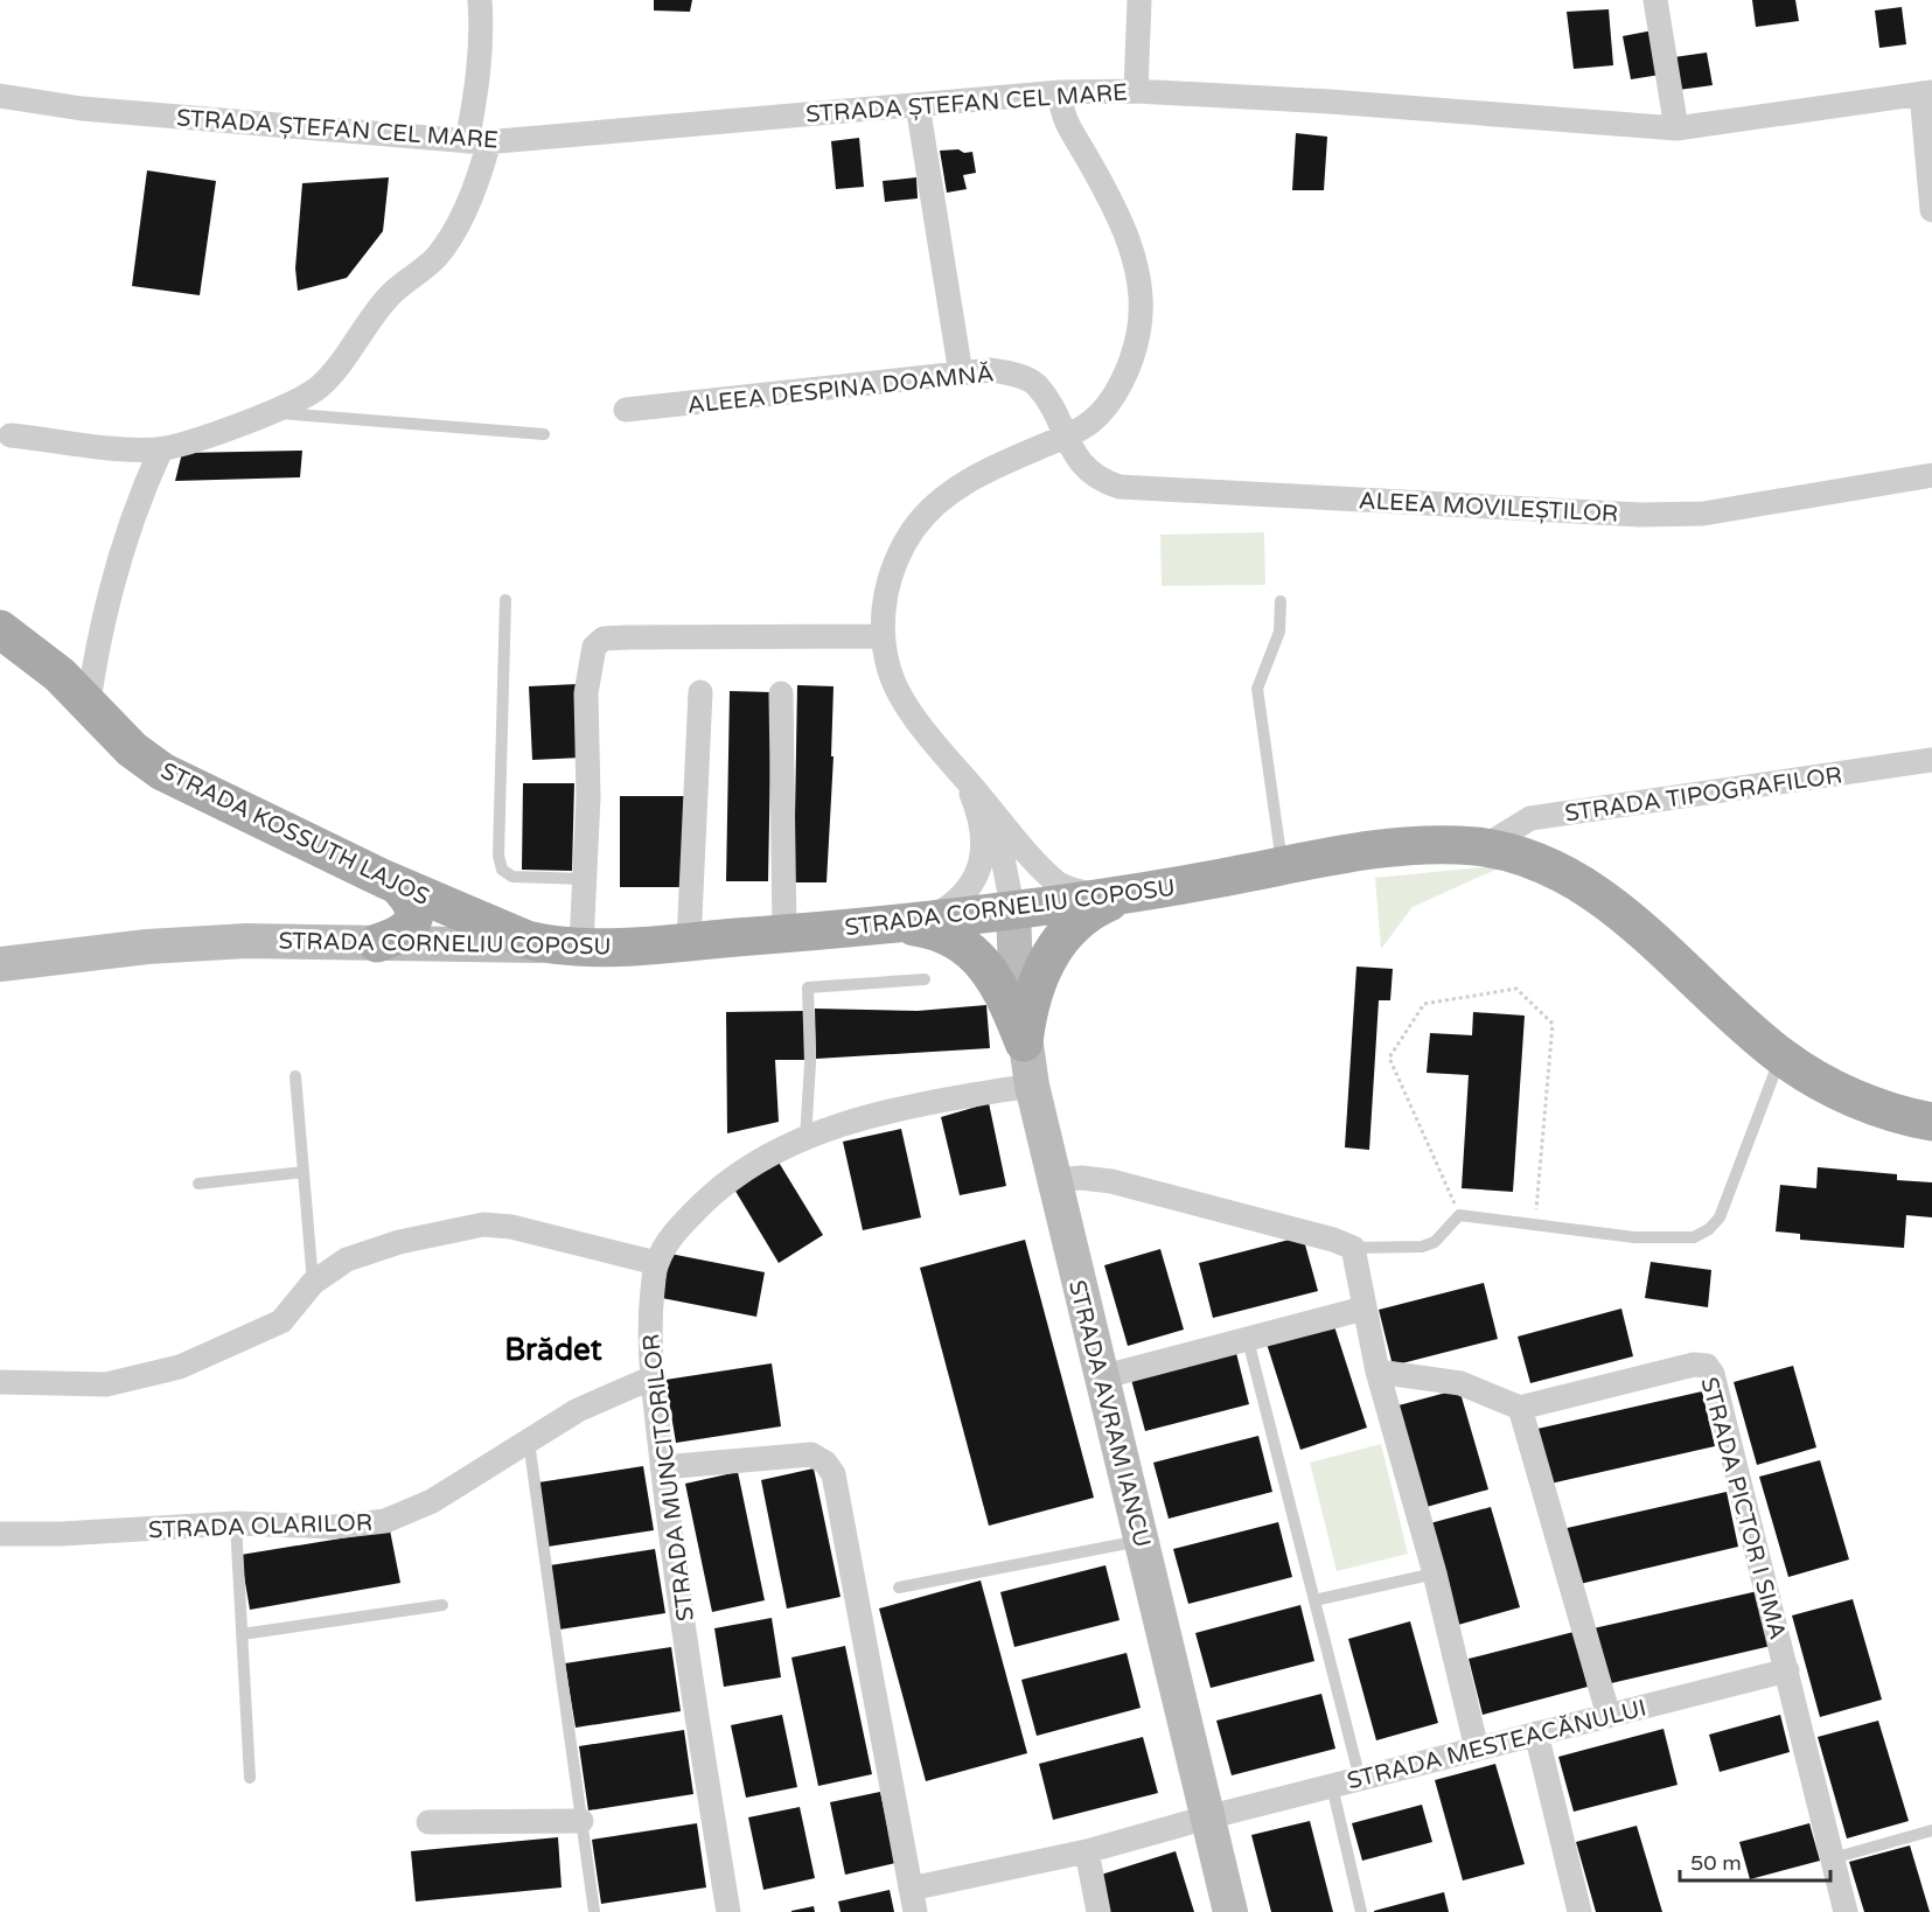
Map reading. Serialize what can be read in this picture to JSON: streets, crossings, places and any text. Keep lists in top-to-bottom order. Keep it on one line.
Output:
{"streets":{"main road":["STRADA KOSSUTH LAJOS","STRADA CORNELIU COPOSU"],"street":["STRADA ȘTEFAN CEL MARE","ALEEA DESPINA DOAMNĂ","ALEEA MOVILEȘTILOR","STRADA TIPOGRAFILOR","STRADA AVRAM IANCU","STRADA MUNCITORILOR","STRADA PICTOR I SIMA","STRADA OLARILOR","STRADA MESTEACĂNULUI"]},"crossings":[["ALEEA DESPINA DOAMNĂ","ALEEA MOVILEȘTILOR"],["STRADA TIPOGRAFILOR","STRADA CORNELIU COPOSU"],["STRADA KOSSUTH LAJOS","STRADA CORNELIU COPOSU"],["STRADA CORNELIU COPOSU","STRADA AVRAM IANCU"],["STRADA AVRAM IANCU","STRADA MUNCITORILOR"],["STRADA AVRAM IANCU","STRADA MESTEACĂNULUI"],["STRADA MUNCITORILOR","STRADA OLARILOR"],["STRADA PICTOR I SIMA","STRADA MESTEACĂNULUI"]],"districts":["Brădet"],"scale_bar":"50 m"}
